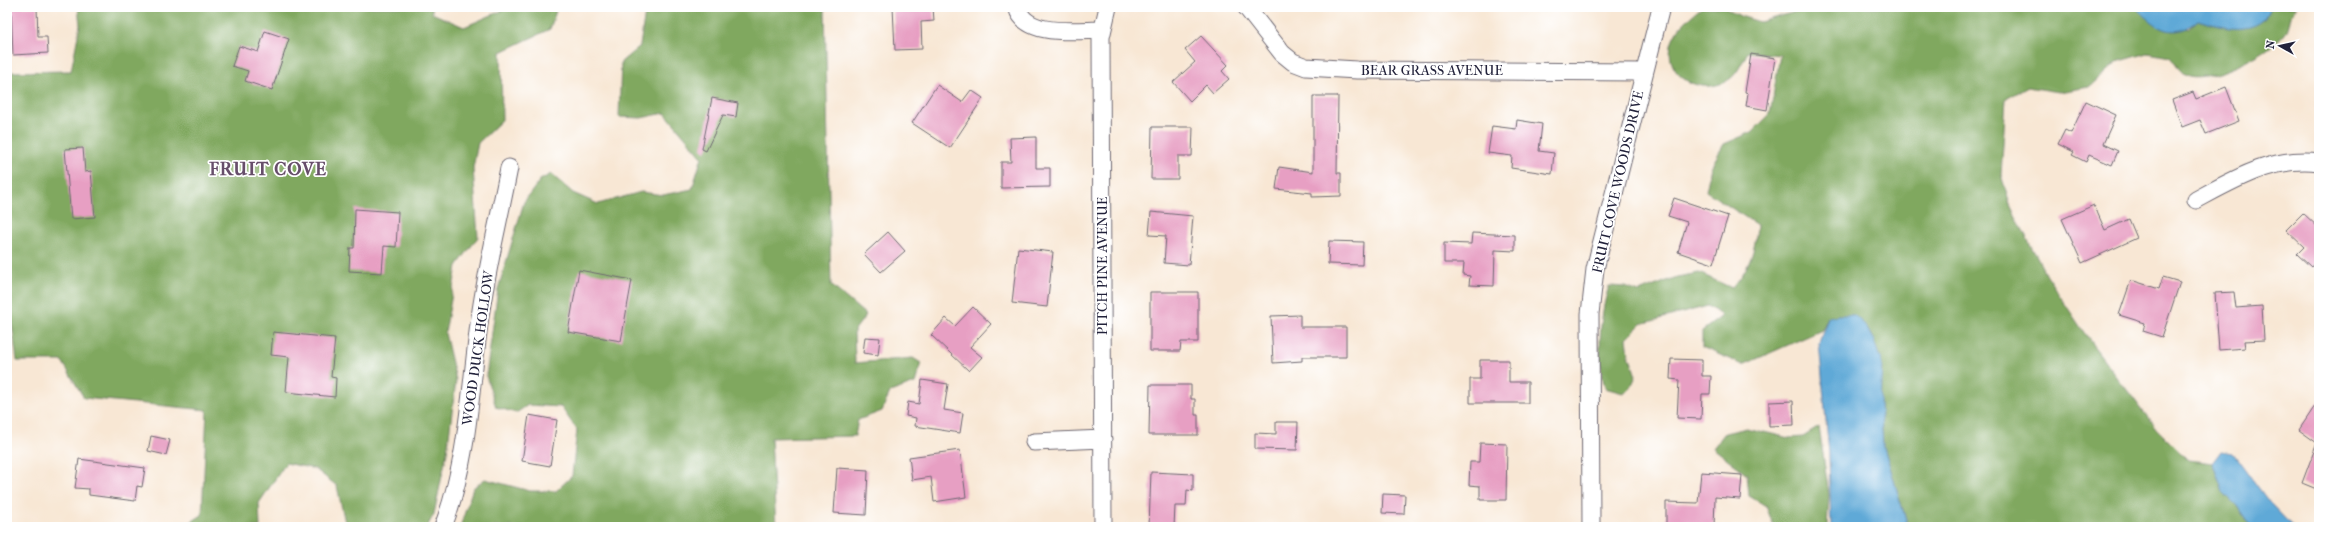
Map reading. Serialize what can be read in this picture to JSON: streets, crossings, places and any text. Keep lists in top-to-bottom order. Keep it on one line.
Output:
{"streets":{"street":["BEAR GRASS AVENUE","FRUIT COVE WOODS DRIVE","PITCH PINE AVENUE","WOOD DUCK HOLLOW"]},"crossings":[["BEAR GRASS AVENUE","FRUIT COVE WOODS DRIVE"]],"districts":["FRUIT COVE"],"north":"left"}
